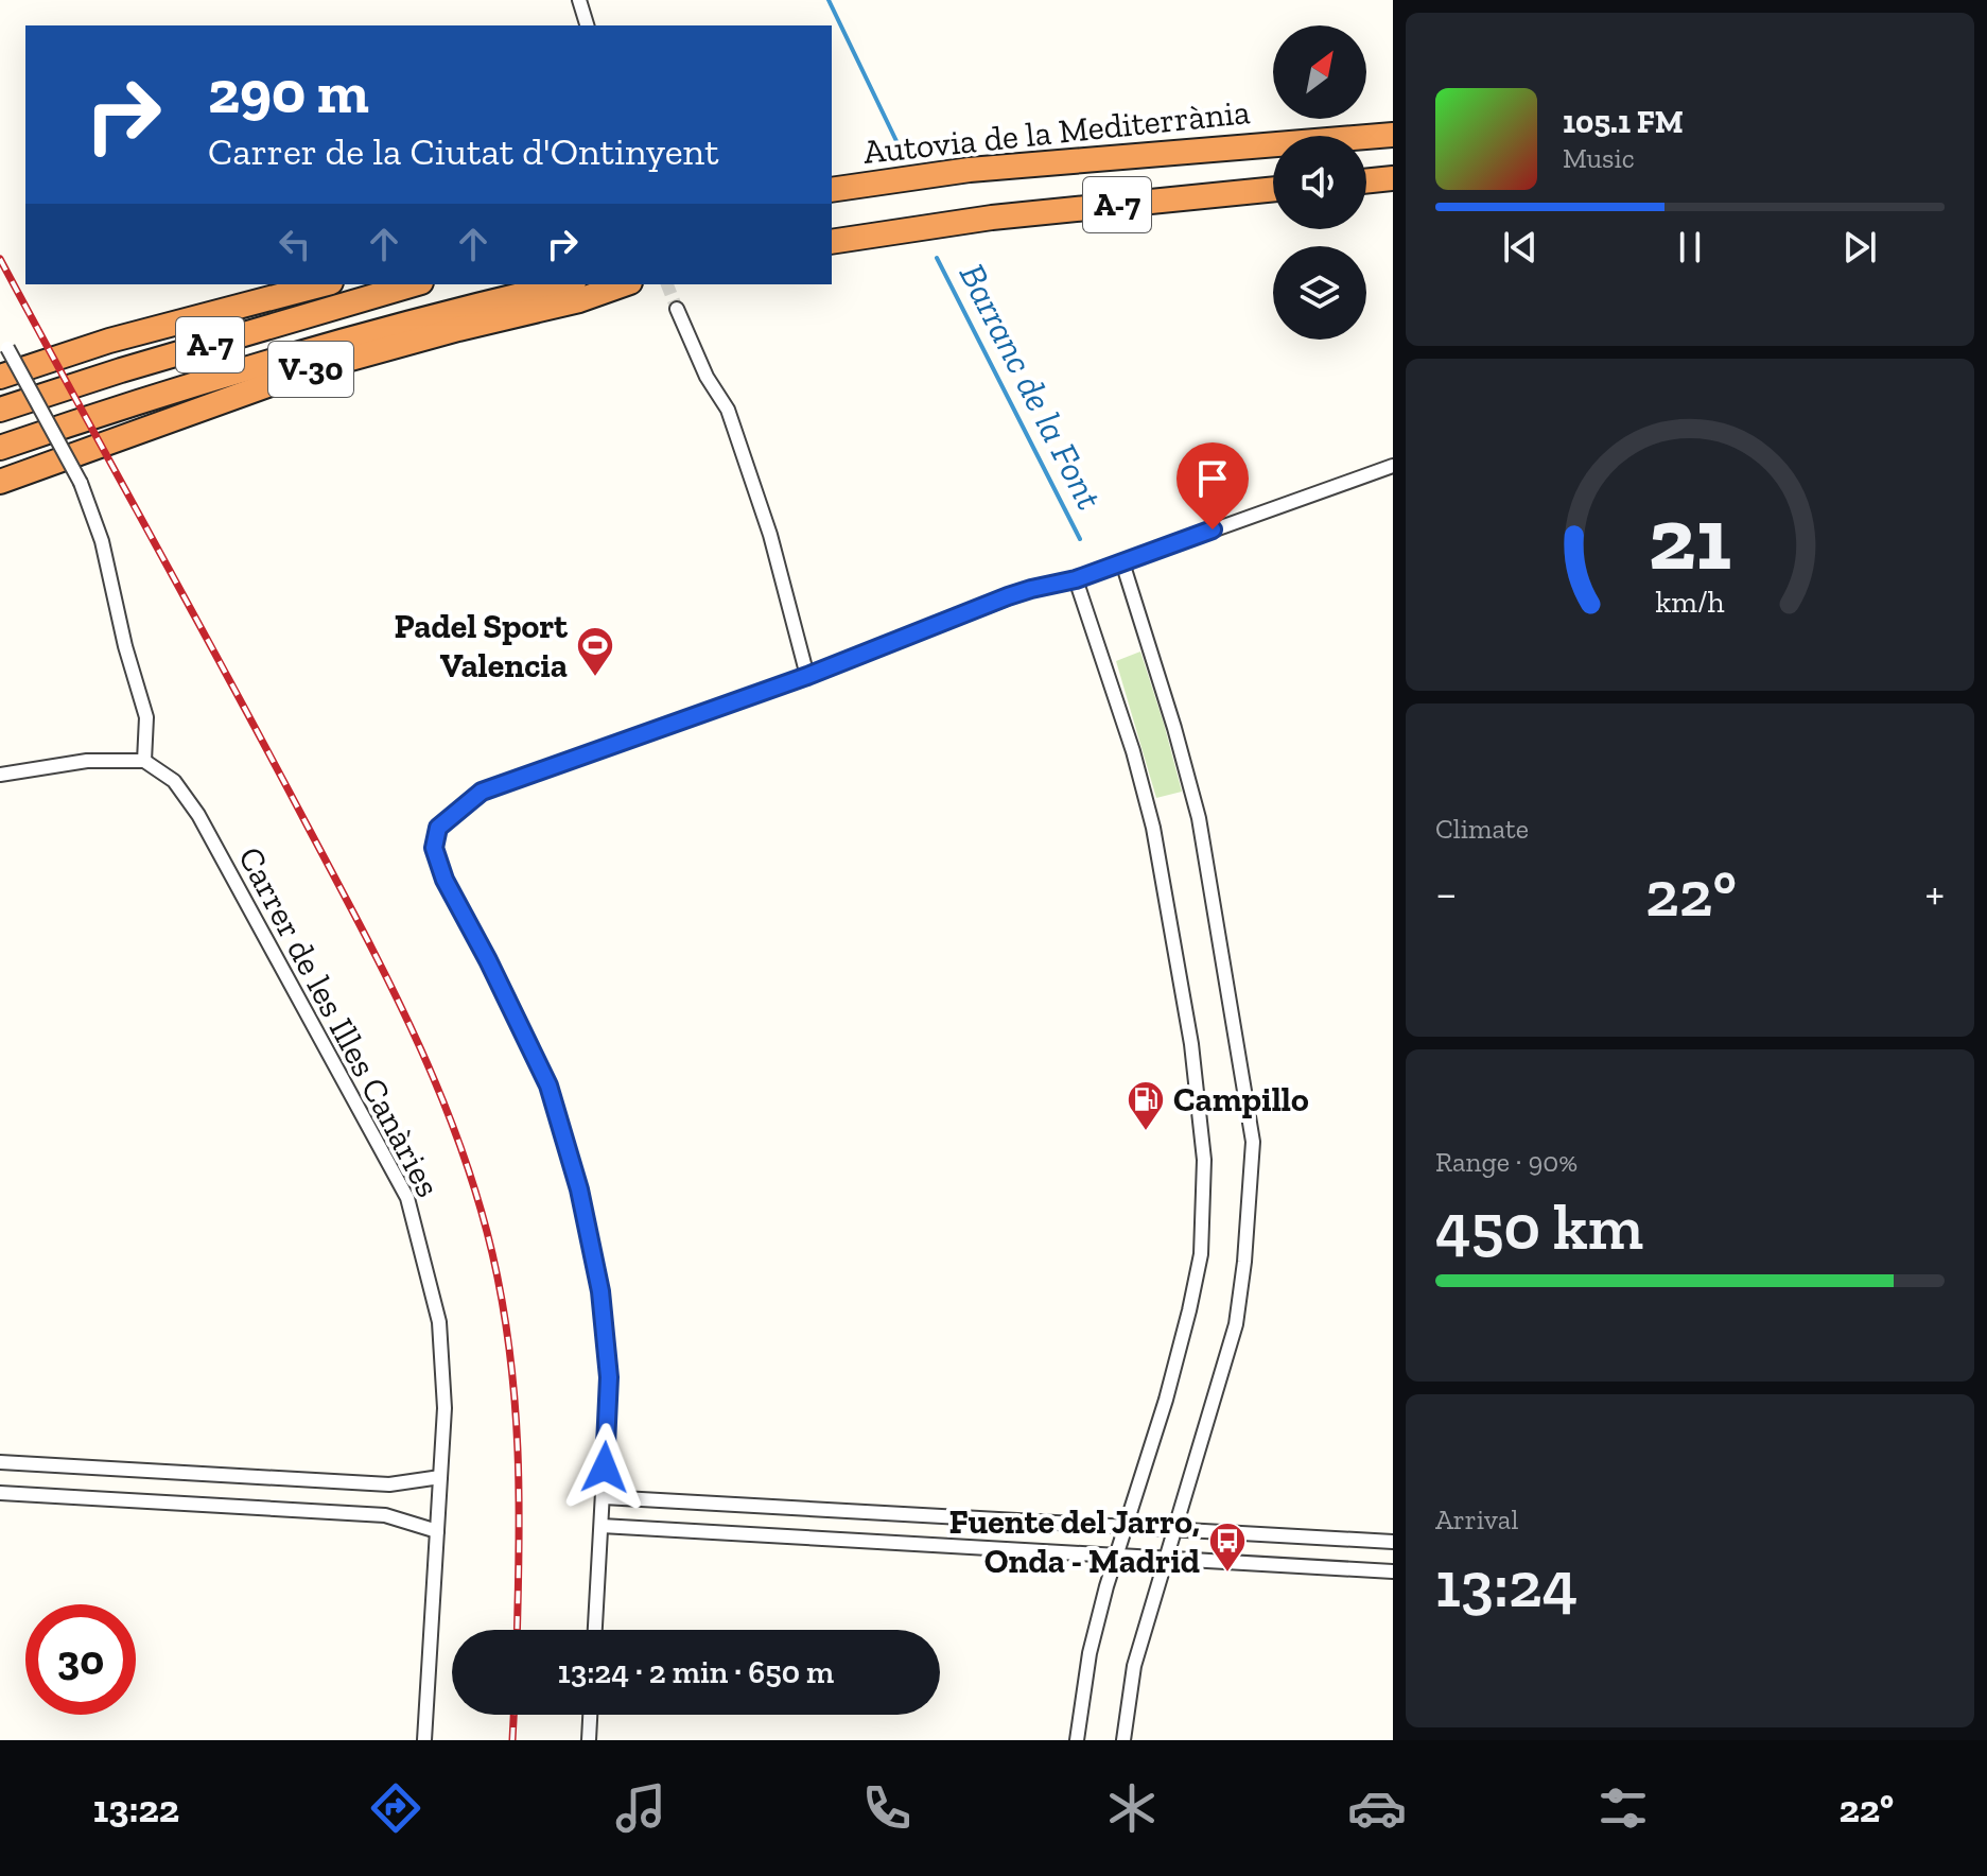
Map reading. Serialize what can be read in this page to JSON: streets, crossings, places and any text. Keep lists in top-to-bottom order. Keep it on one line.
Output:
{"streets":{"highway":["Autovia de la Mediterrània","A-7","V-30"],"street":["Carrer de les Illes Canàries"]},"water":["Barranc de la Font"],"places":{"sports":["Padel Sport Valencia"],"fuel station":["Campillo"],"bus stop":["Fuente del Jarro, Onda - Madrid"]},"north":"top right","page":{"turn":["290 m","Carrer de la Ciutat d'Ontinyent"],"song":["105.1 FM","Music"],"tile":["Climate",["Range · 90%","450 km"],["Arrival","13:24"]],"heat":["−","22°","+"],"limit":"30","trip":"13:24 · 2 min · 650 m","tabs":["13:22","22°"],"gauge":["21","km/h"]}}
